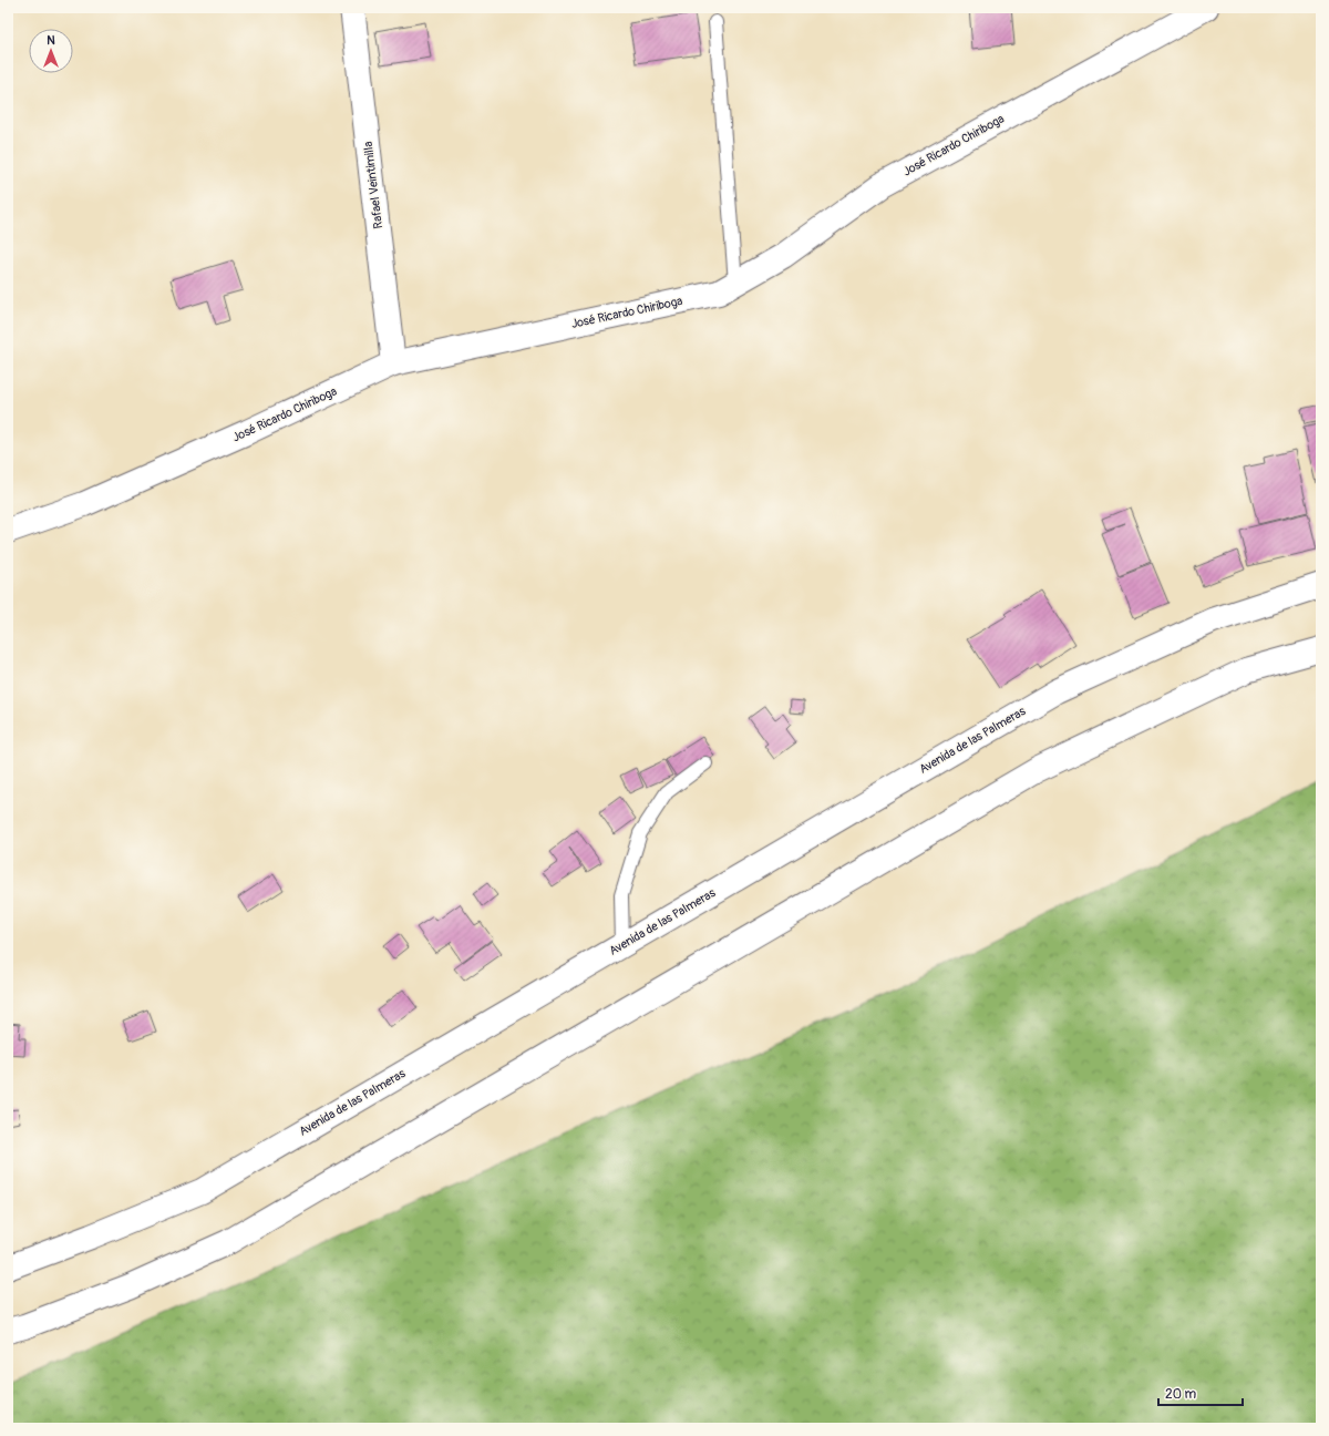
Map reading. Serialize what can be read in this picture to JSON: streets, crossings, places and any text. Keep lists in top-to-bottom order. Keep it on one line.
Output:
{"streets":{"main road":["José Ricardo Chiriboga","Rafael Veintimilla","Avenida de las Palmeras"]},"crossings":[["José Ricardo Chiriboga","Rafael Veintimilla"]],"scale_bar":"20 m","north":"top"}
